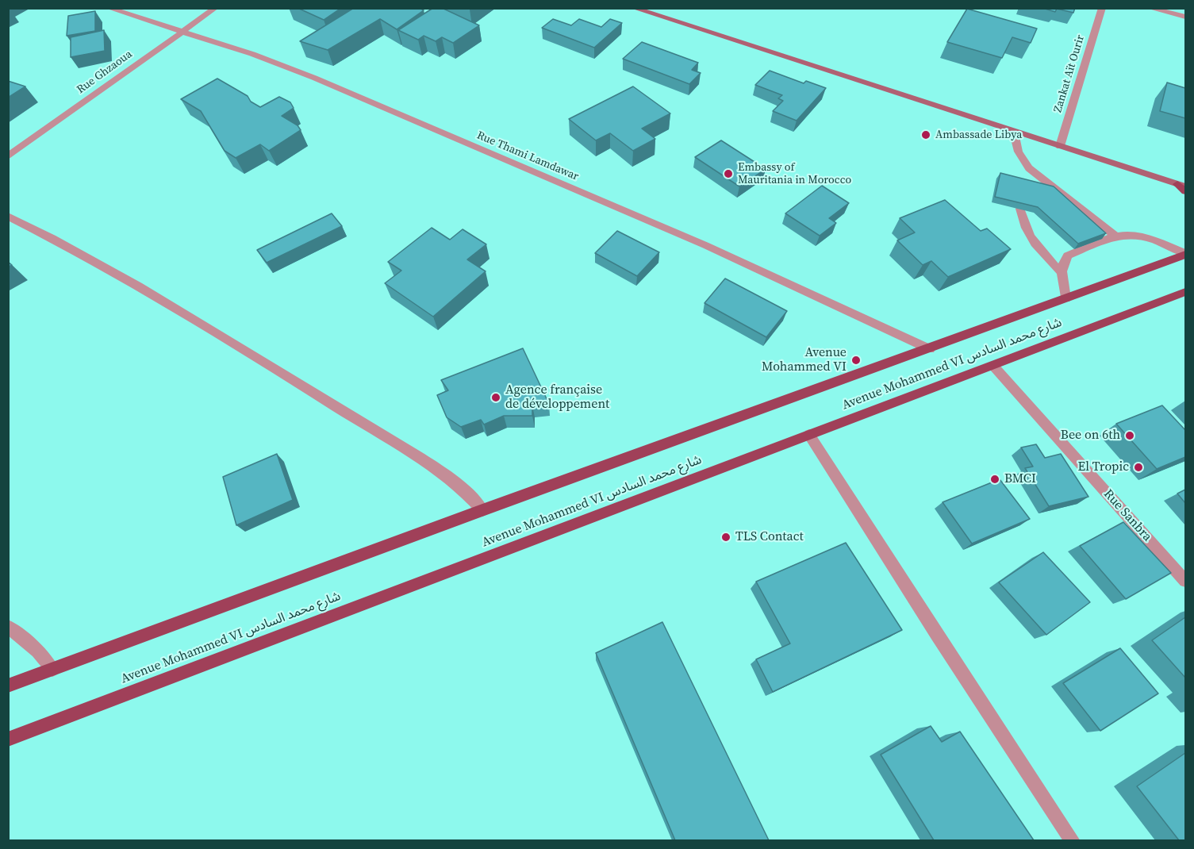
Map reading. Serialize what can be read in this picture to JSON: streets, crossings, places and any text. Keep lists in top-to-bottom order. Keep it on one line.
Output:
{"streets":{"main road":["Avenue Mohammed VI شارع محمد السادس"],"street":["Rue Ghzaoua","Zankat Aït Ourir","Rue Thami Lamdawar","Rue Sanbra"]},"crossings":[["Rue Ghzaoua","Rue Thami Lamdawar"],["Rue Thami Lamdawar","Avenue Mohammed VI شارع محمد السادس"],["Avenue Mohammed VI شارع محمد السادس","Rue Sanbra"]],"places":["Ambassade Libya","Embassy of Mauritania in Morocco","Avenue Mohammed VI","Agence française de développement","Bee on 6th","El Tropic","BMCI","TLS Contact"]}
